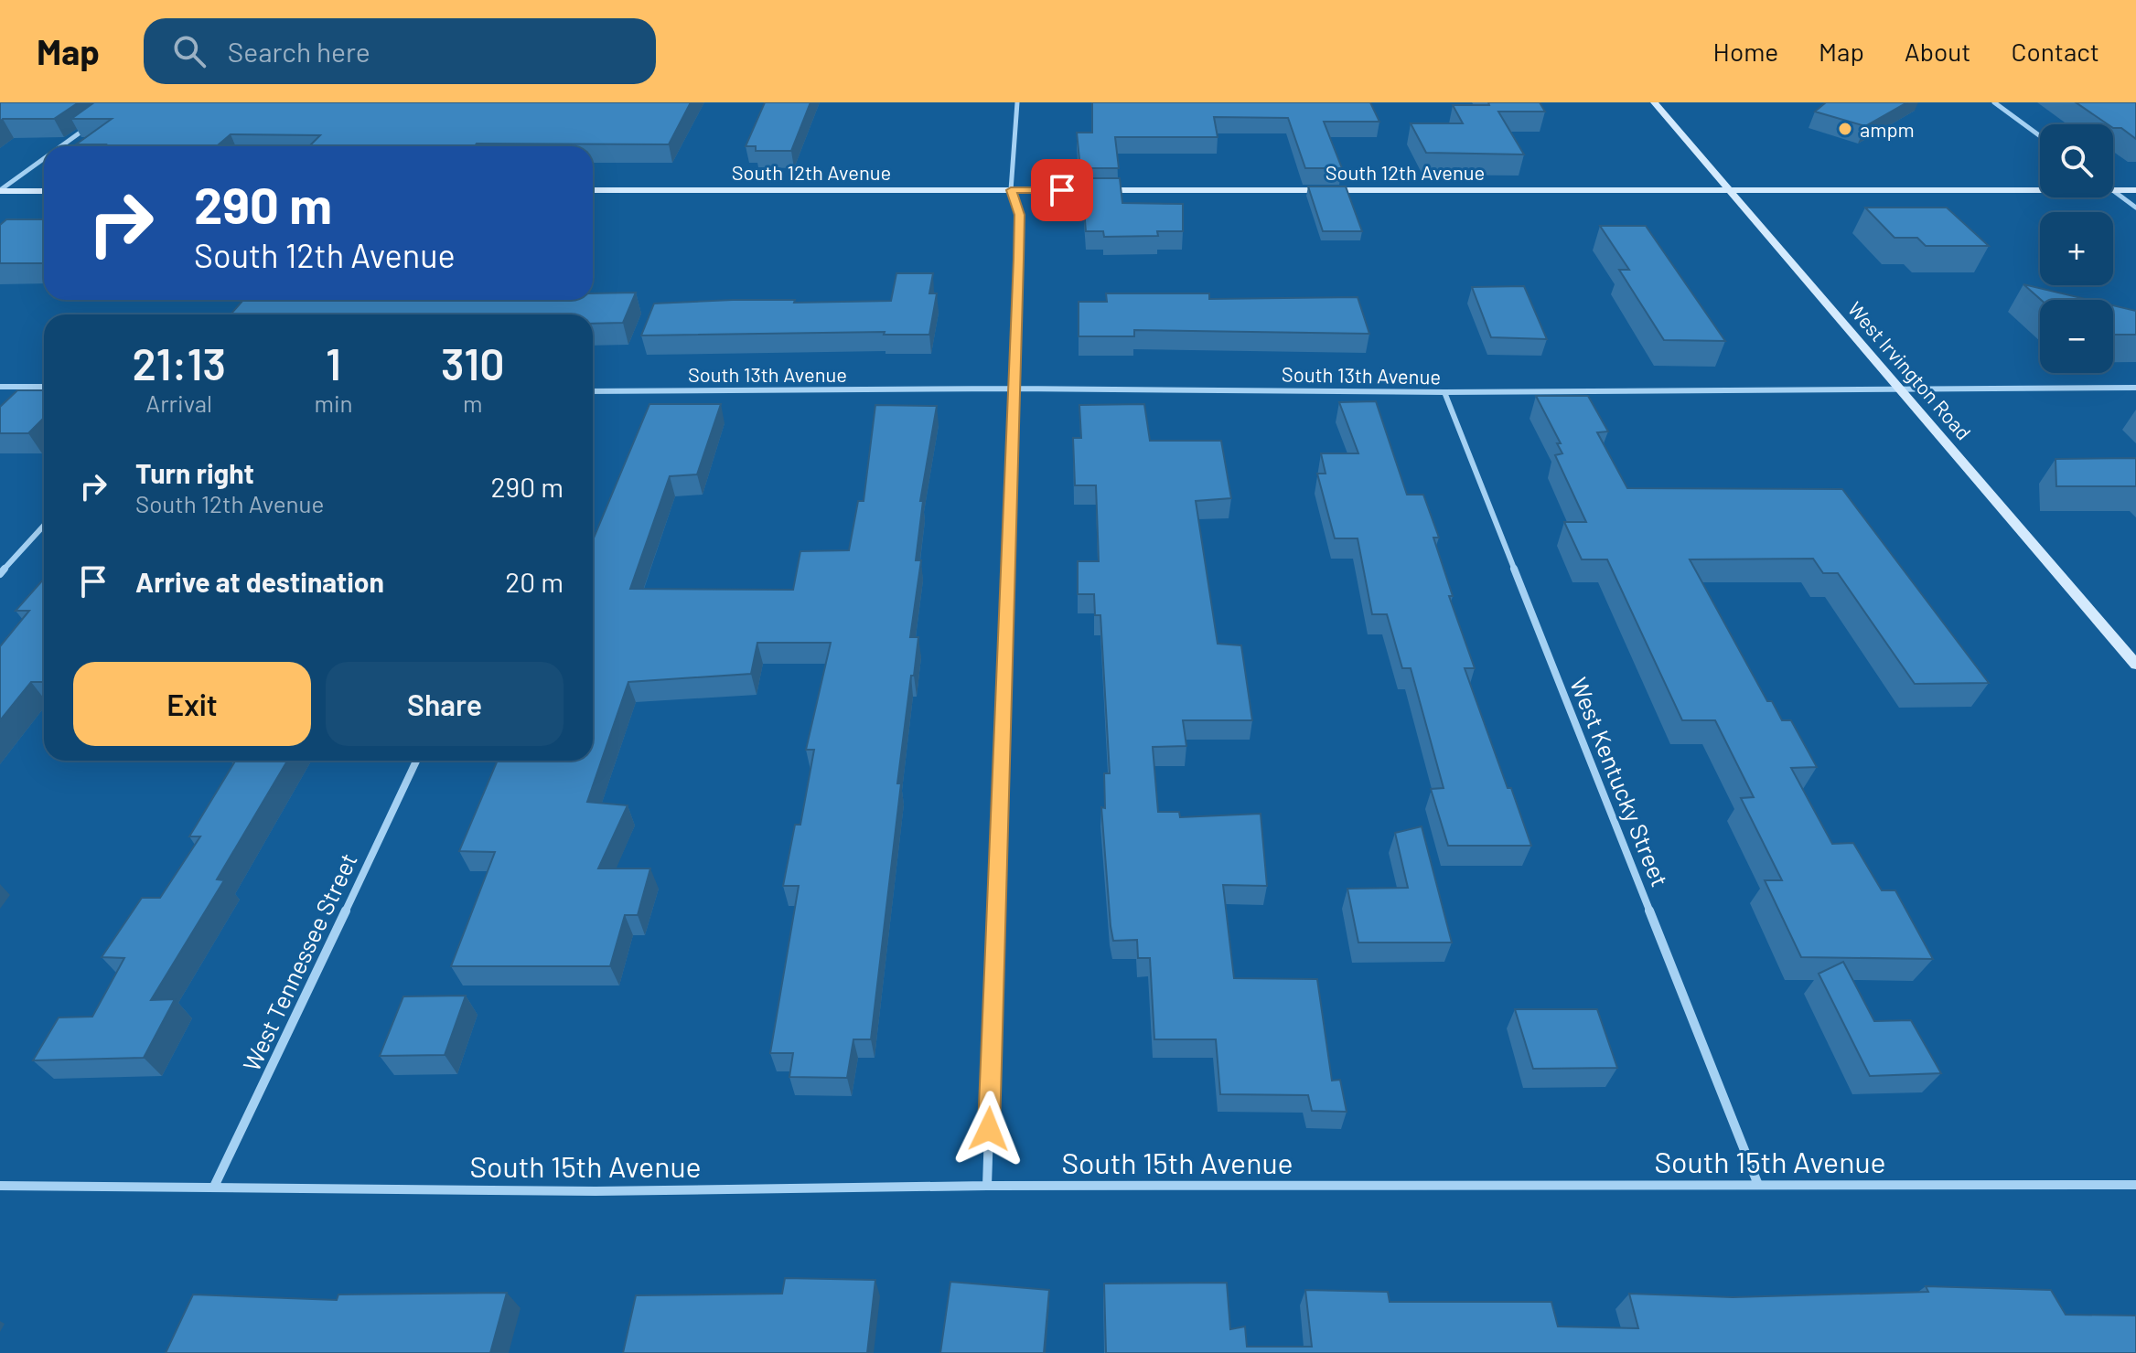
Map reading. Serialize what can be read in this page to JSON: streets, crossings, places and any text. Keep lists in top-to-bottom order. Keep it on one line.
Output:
{"streets":{"main road":["South 12th Avenue","West Irvington Road"],"street":["South 13th Avenue","West Kentucky Street","West Tennessee Street","South 15th Avenue"]},"crossings":[["South 12th Avenue","West Irvington Road"],["West Irvington Road","South 13th Avenue"],["South 13th Avenue","West Kentucky Street"],["West Kentucky Street","South 15th Avenue"],["West Tennessee Street","South 15th Avenue"]],"places":["ampm"],"page":{"header":"Map","search":"Search here","nav":["Home","Map","About","Contact"],"map_buttons":["+","−"],"turn":["290 m","South 12th Avenue"],"eta":["21:13","Arrival","1","min","310","m"],"list":[{"name":"Turn right","note":"South 12th Avenue","value":"290 m"},{"name":"Arrive at destination","value":"20 m"}],"buttons":["Exit","Share"]}}
